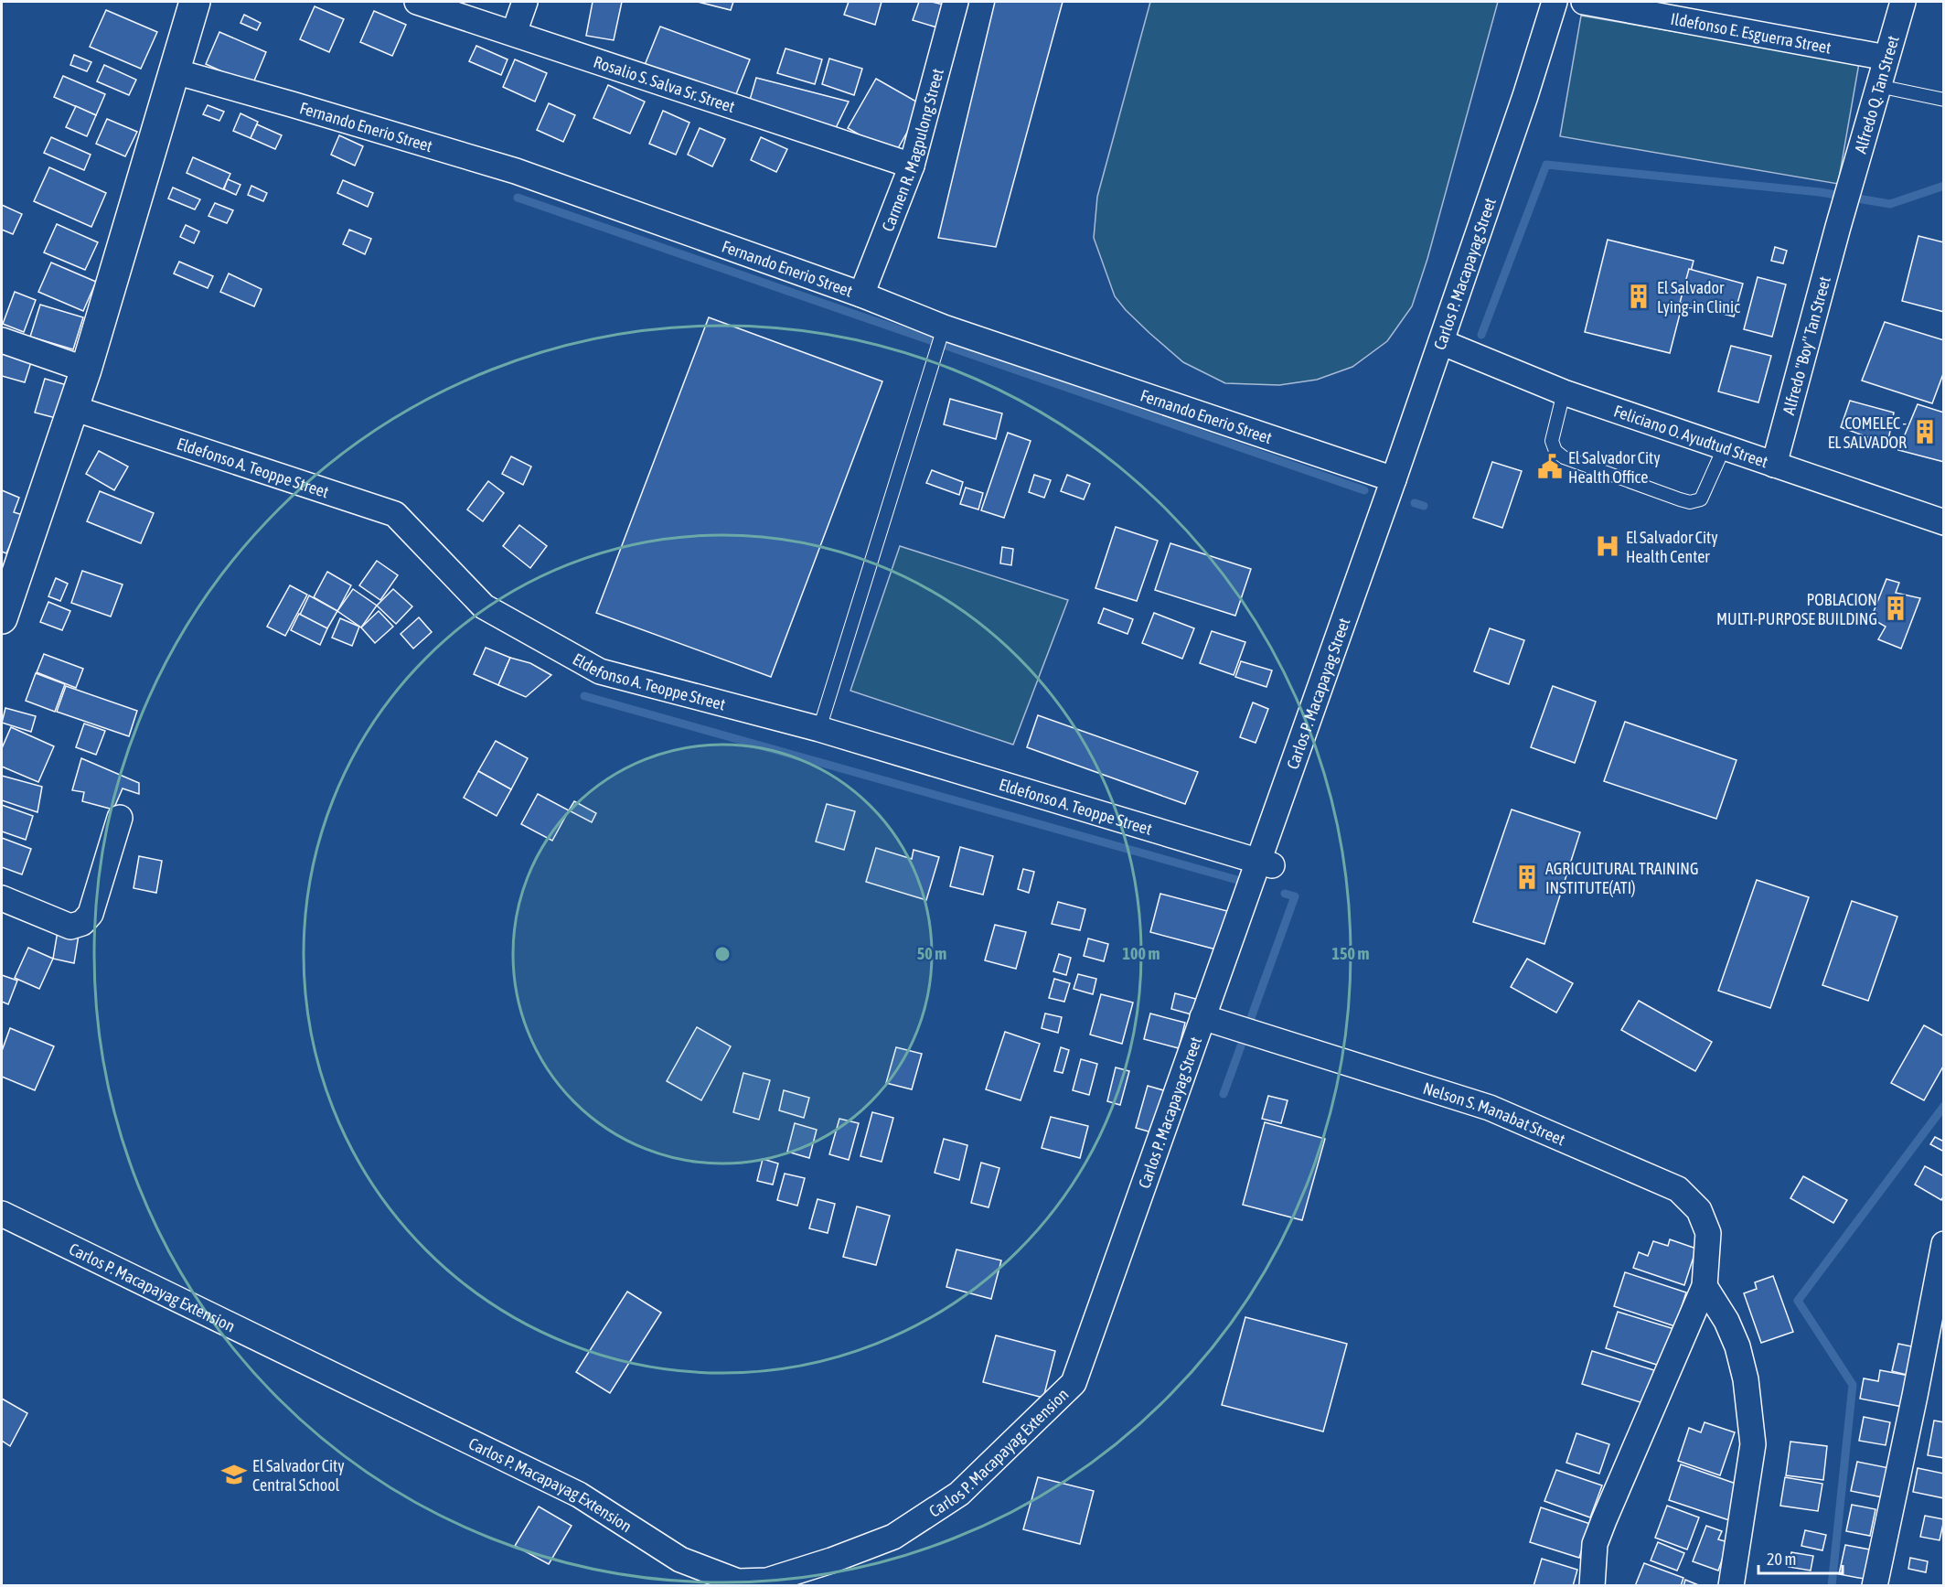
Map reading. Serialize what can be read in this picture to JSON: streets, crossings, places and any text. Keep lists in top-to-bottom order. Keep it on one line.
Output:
{"streets":{"street":["Ildefonso E. Esguerra Street","Rosalio S. Salva Sr. Street","Alfredo Q. Tan Street","Fernando Enerio Street","Carmen R. Magpulong Street","Carlos P. Macapayag Street","Alfredo \"Boy\" Tan Street","Feliciano O. Ayudtud Street","Eldefonso A. Teoppe Street","Nelson S. Manabat Street","Carlos P. Macapayag Extension"]},"crossings":[["Ildefonso E. Esguerra Street","Alfredo Q. Tan Street"],["Rosalio S. Salva Sr. Street","Carmen R. Magpulong Street"],["Alfredo Q. Tan Street","Alfredo \"Boy\" Tan Street"],["Fernando Enerio Street","Carmen R. Magpulong Street"],["Fernando Enerio Street","Carlos P. Macapayag Street"],["Carlos P. Macapayag Street","Feliciano O. Ayudtud Street"],["Carlos P. Macapayag Street","Eldefonso A. Teoppe Street"],["Carlos P. Macapayag Street","Nelson S. Manabat Street"],["Carlos P. Macapayag Street","Carlos P. Macapayag Extension"],["Alfredo \"Boy\" Tan Street","Feliciano O. Ayudtud Street"]],"places":{"building":["El Salvador Lying-in Clinic","COMELEC - EL SALVADOR","POBLACION MULTI-PURPOSE BUILDING","AGRICULTURAL TRAINING INSTITUTE(ATI)"],"public building":["El Salvador City Health Office"],"hospital":["El Salvador City Health Center"],"school or university":["El Salvador City Central School"]},"scale_bar":"20 m","rings":["50 m","100 m","150 m"]}
